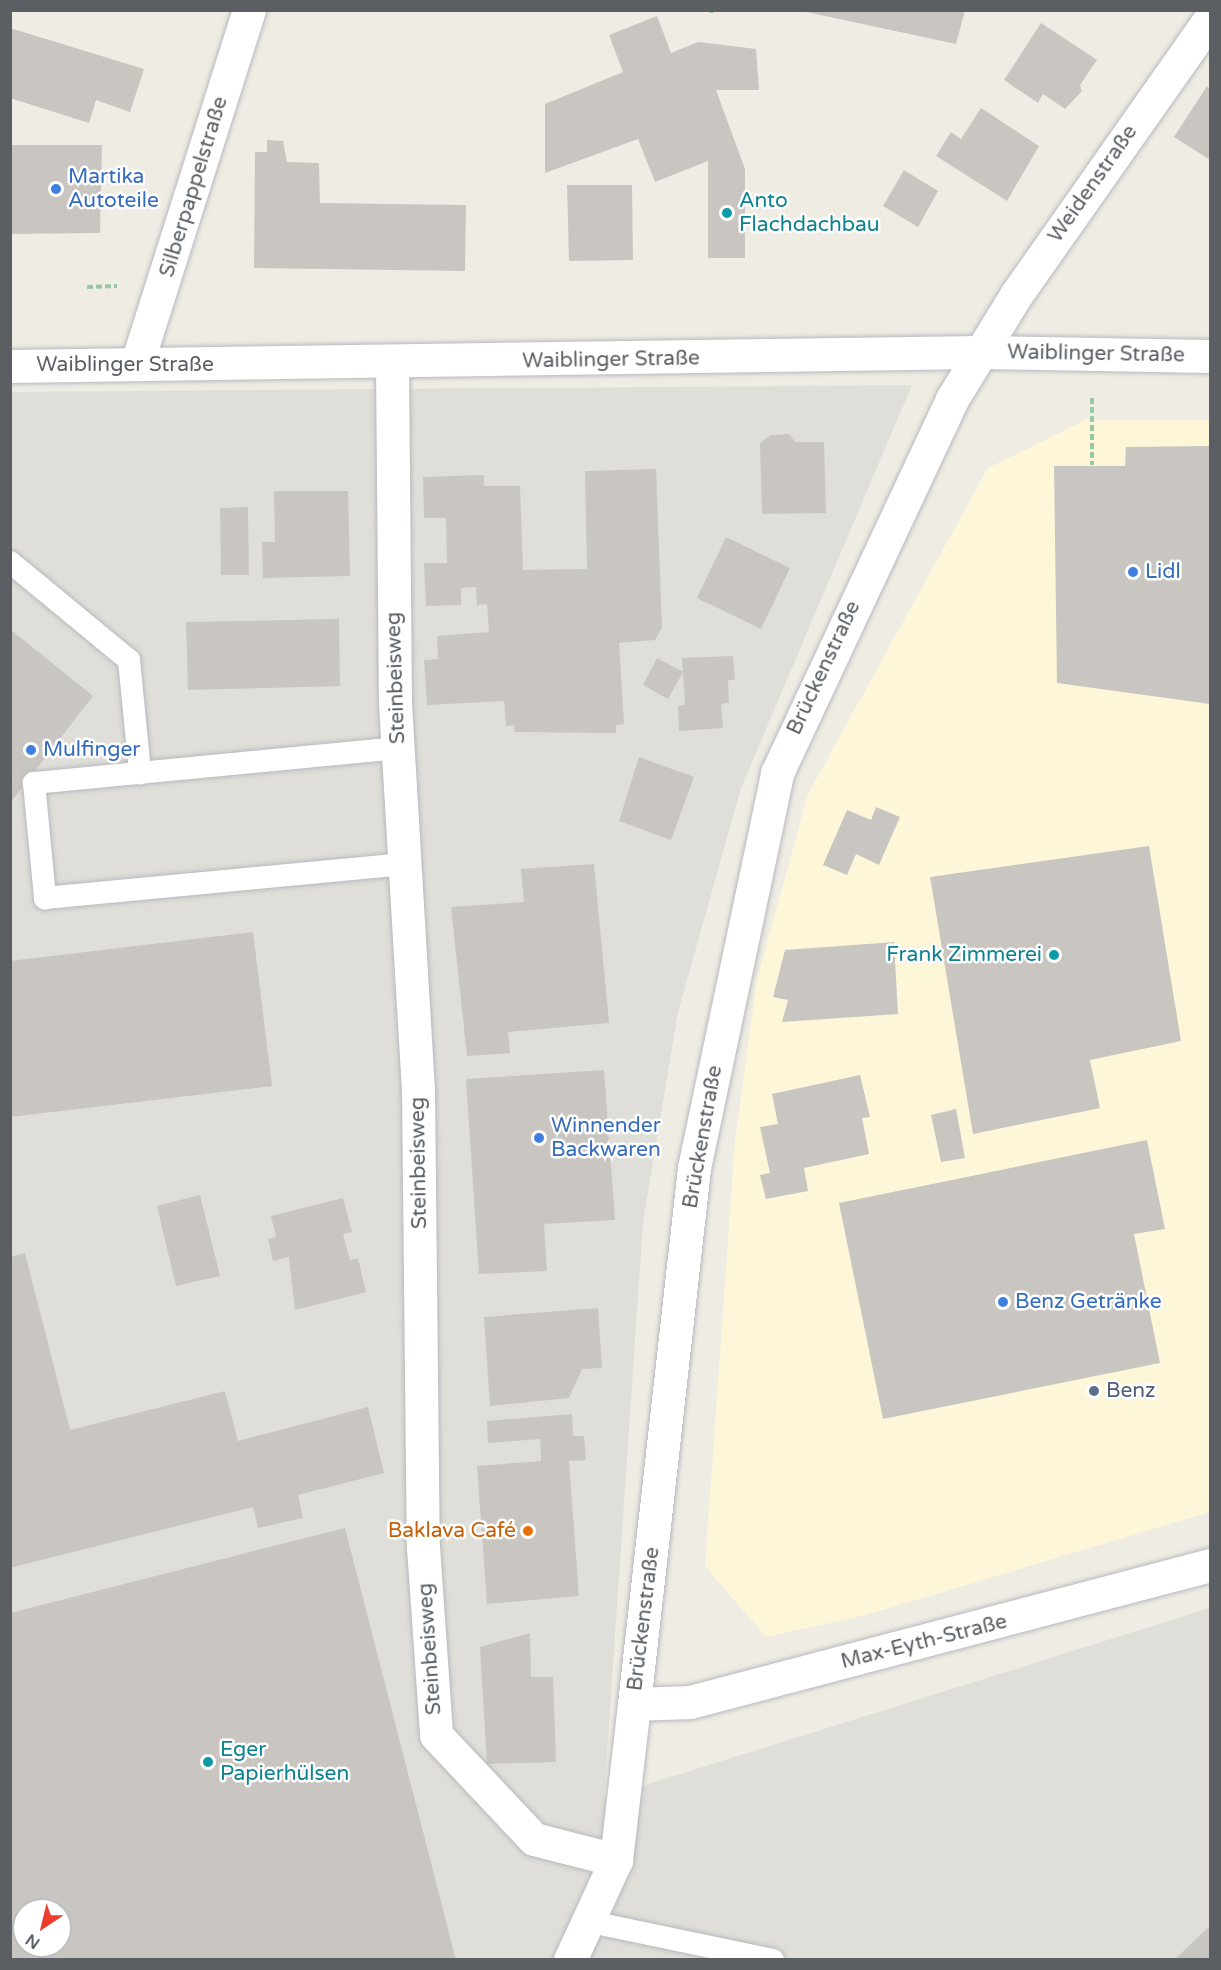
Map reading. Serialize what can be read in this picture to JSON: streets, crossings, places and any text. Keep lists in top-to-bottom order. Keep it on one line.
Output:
{"streets":{"street":["Weidenstraße","Silberpappelstraße","Waiblinger Straße","Brückenstraße","Steinbeisweg","Max-Eyth-Straße"]},"crossings":[["Weidenstraße","Waiblinger Straße"],["Weidenstraße","Brückenstraße"],["Silberpappelstraße","Waiblinger Straße"],["Waiblinger Straße","Brückenstraße"],["Waiblinger Straße","Steinbeisweg"],["Brückenstraße","Steinbeisweg"],["Brückenstraße","Max-Eyth-Straße"]],"places":["Martika Autoteile","Anto Flachdachbau","Lidl","Mulfinger","Frank Zimmerei","Winnender Backwaren","Benz Getränke","Benz","Baklava Café","Eger Papierhülsen"],"north":"bottom left"}
